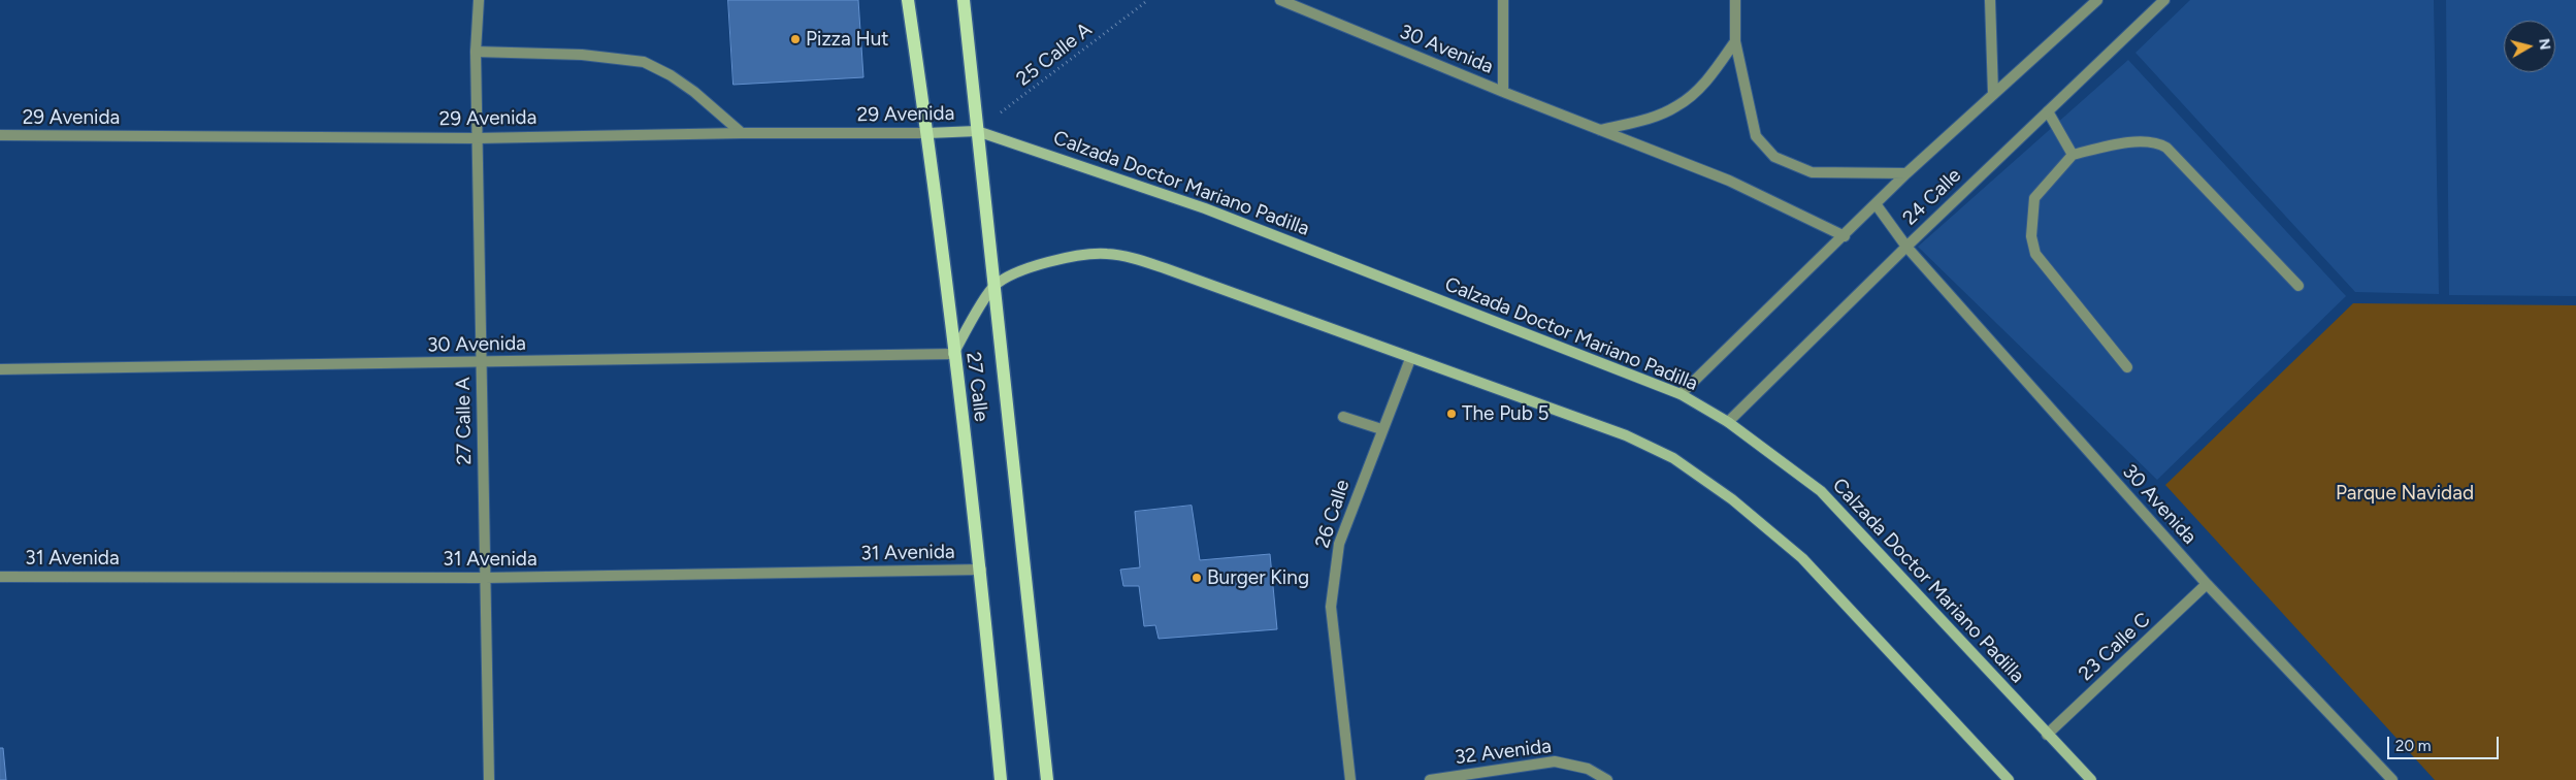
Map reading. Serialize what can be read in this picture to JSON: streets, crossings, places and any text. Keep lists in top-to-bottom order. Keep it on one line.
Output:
{"streets":{"main road":["29 Avenida","Calzada Doctor Mariano Padilla","27 Calle"],"street":["30 Avenida","24 Calle","27 Calle A","26 Calle","31 Avenida","23 Calle C","32 Avenida"],"path":["25 Calle A"]},"crossings":[["30 Avenida","24 Calle"],["30 Avenida","27 Calle"],["30 Avenida","27 Calle A"],["30 Avenida","23 Calle C"],["25 Calle A","29 Avenida"],["25 Calle A","Calzada Doctor Mariano Padilla"],["25 Calle A","27 Calle"],["29 Avenida","Calzada Doctor Mariano Padilla"],["29 Avenida","27 Calle"],["29 Avenida","27 Calle A"],["Calzada Doctor Mariano Padilla","24 Calle"],["Calzada Doctor Mariano Padilla","27 Calle"],["Calzada Doctor Mariano Padilla","23 Calle C"],["27 Calle","31 Avenida"],["27 Calle A","31 Avenida"]],"parks":["Parque Navidad"],"places":["Pizza Hut","The Pub 5","Burger King"],"scale_bar":"20 m","north":"right"}
